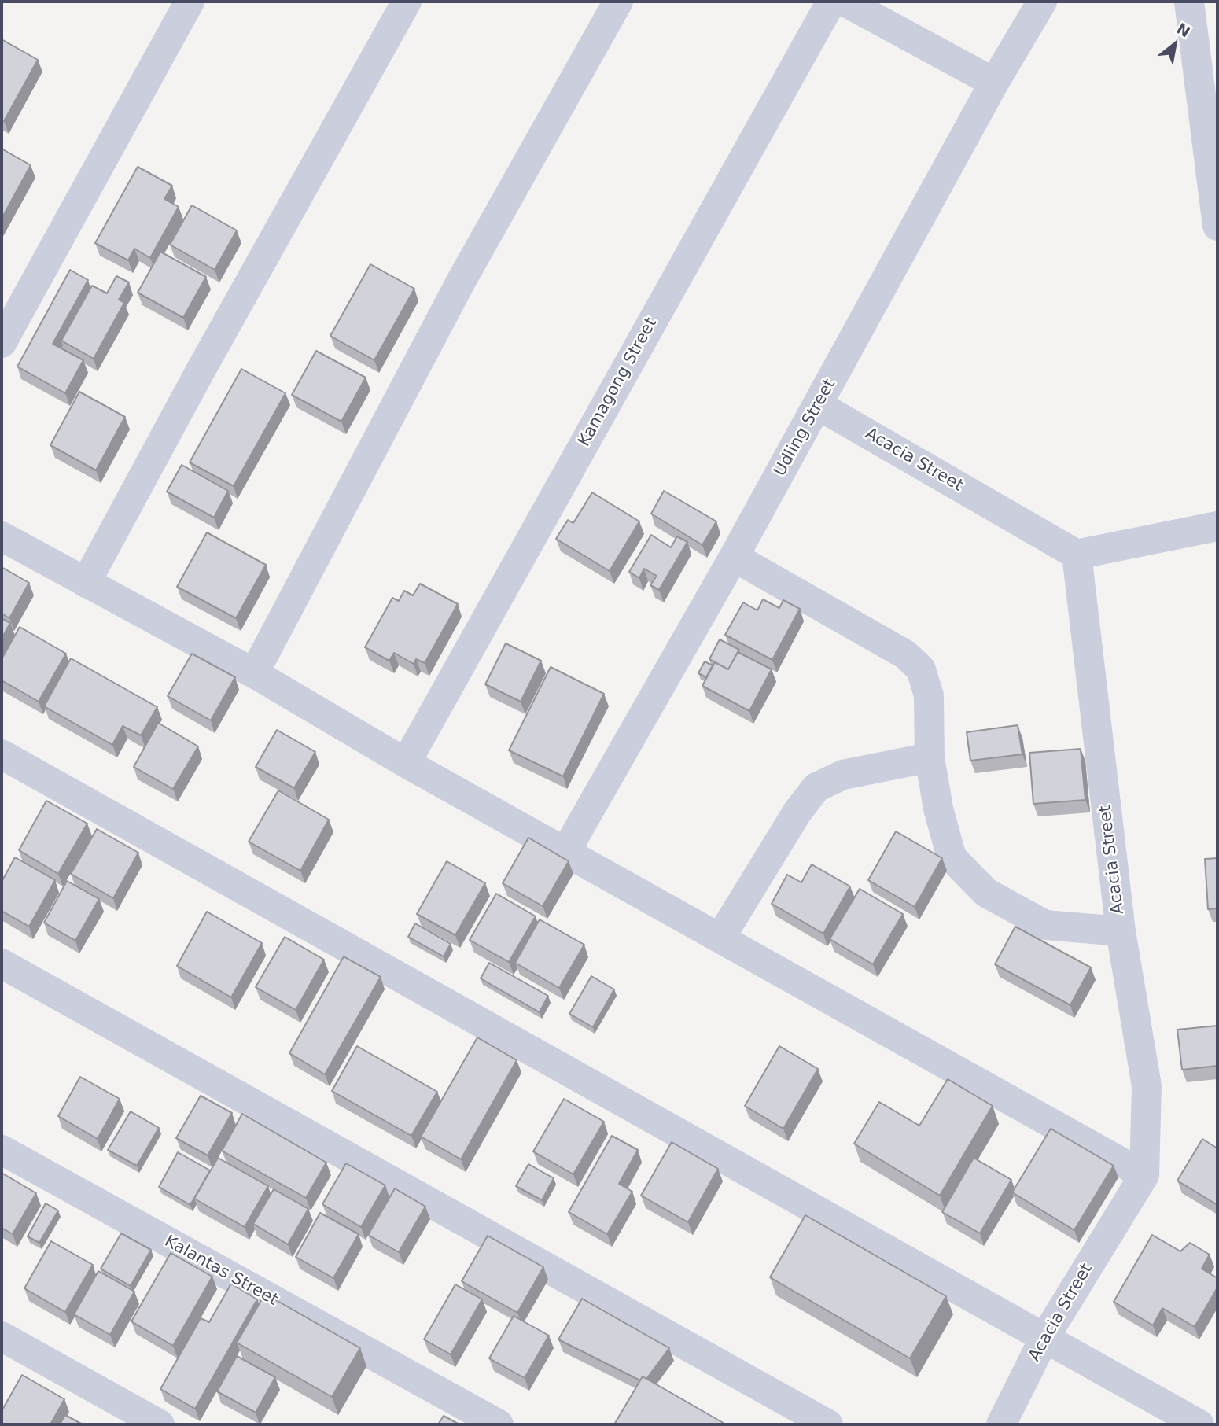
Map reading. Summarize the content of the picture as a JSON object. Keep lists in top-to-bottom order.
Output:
{
  "streets": {
    "street": [
      "Kamagong Street",
      "Udling Street",
      "Acacia Street",
      "Kalantas Street"
    ]
  },
  "crossings": [
    ["Udling Street", "Acacia Street"]
  ],
  "north": "top right"
}
